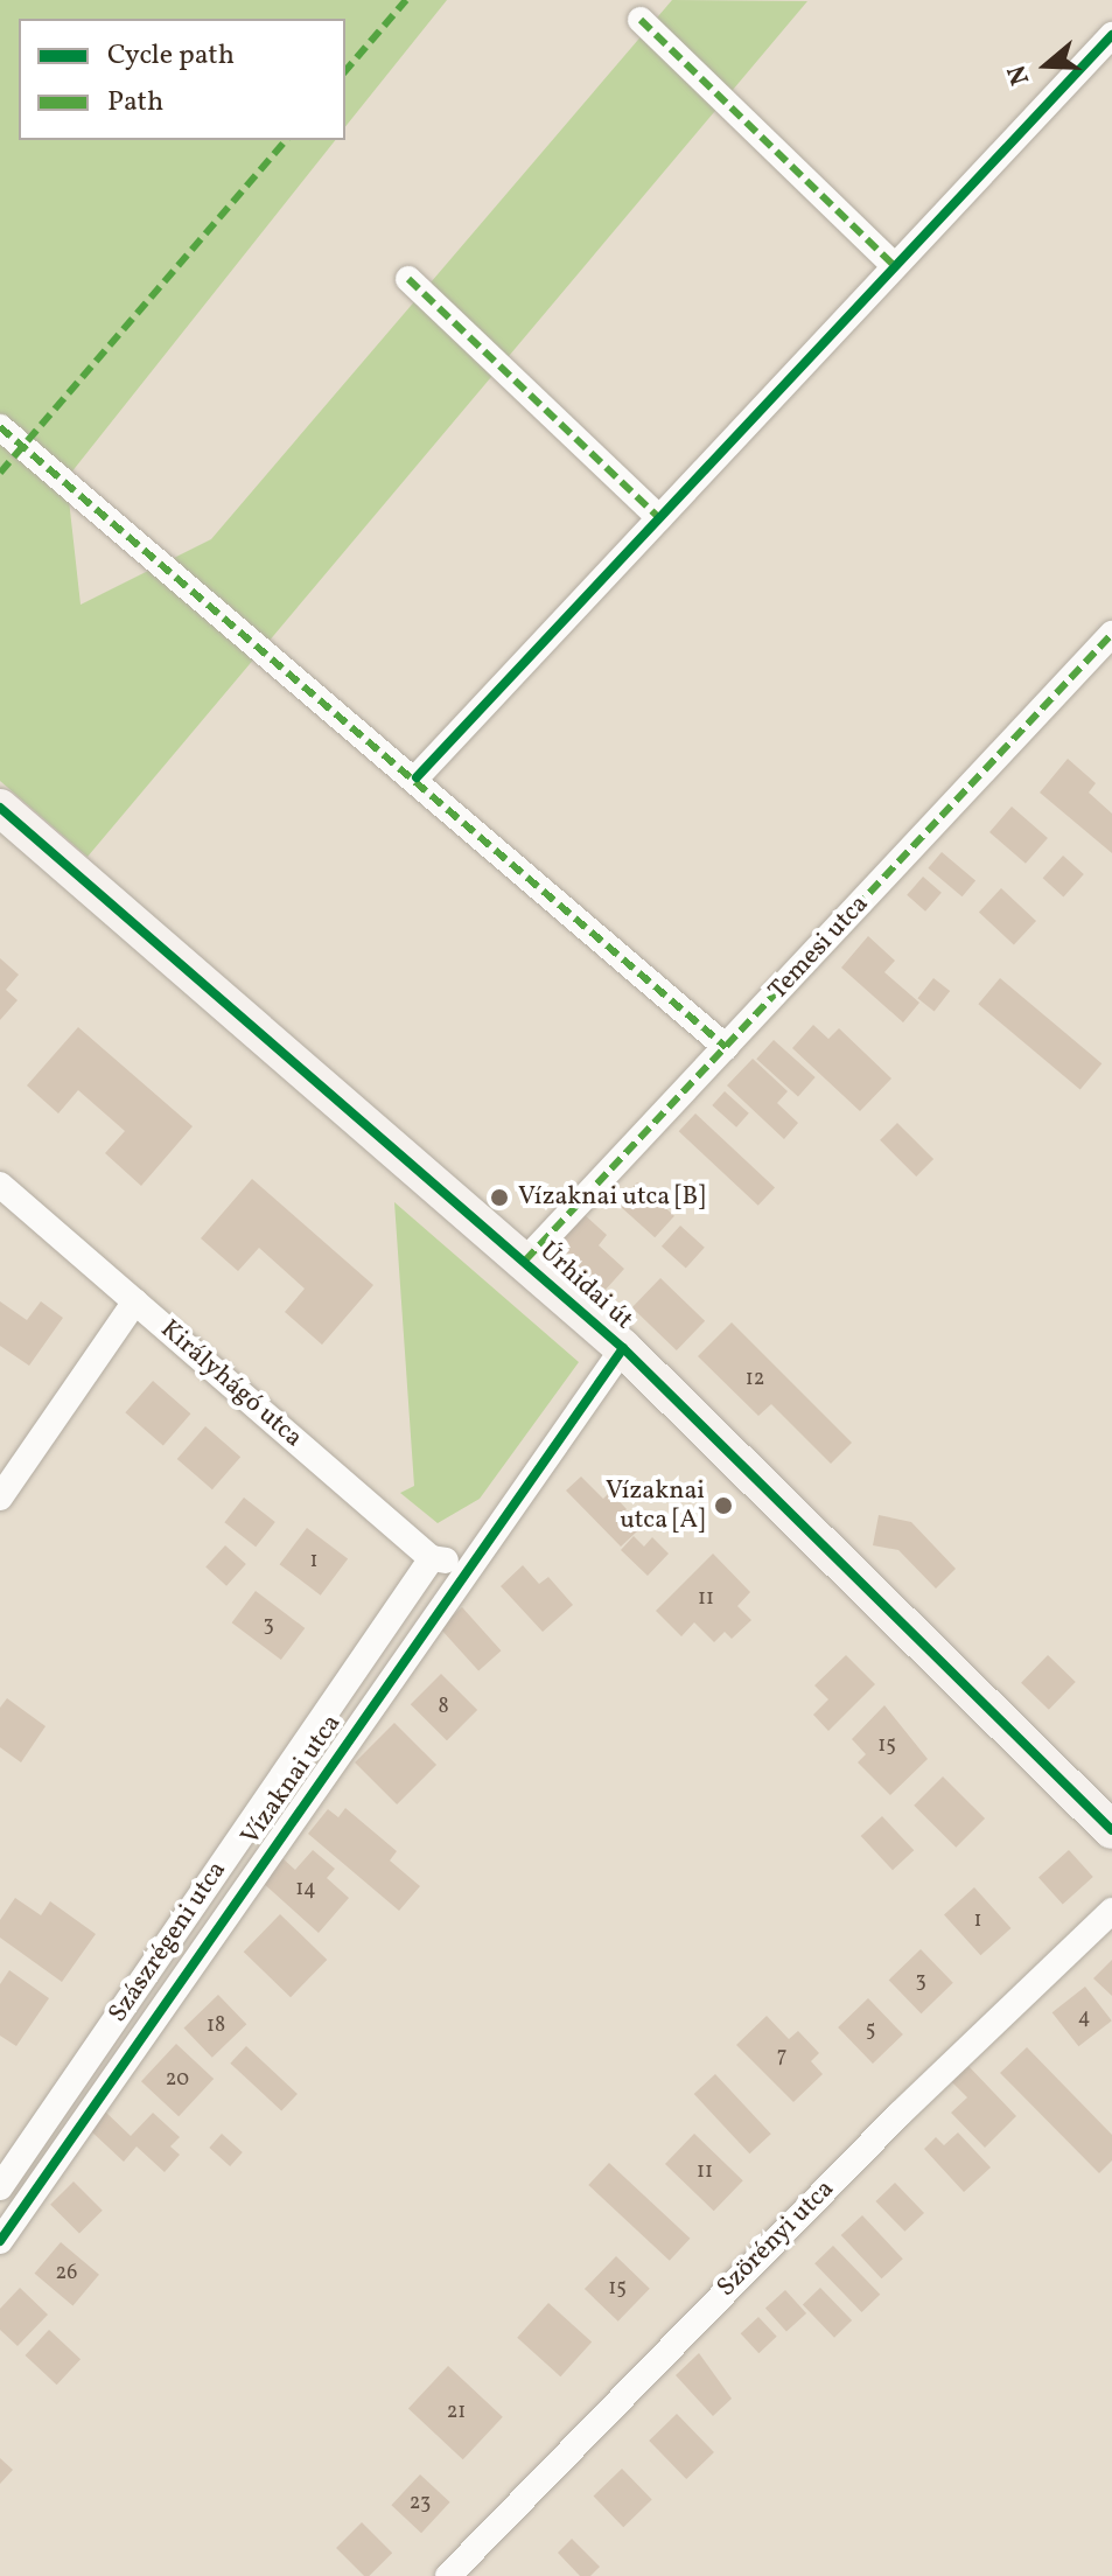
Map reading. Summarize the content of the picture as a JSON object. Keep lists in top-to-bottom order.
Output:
{
  "streets": {
    "main road": ["Úrhidai út"],
    "street": [
      "Temesi utca",
      "Királyhágó utca",
      "Vízaknai utca",
      "Szászrégeni utca",
      "Szörényi utca"
    ]
  },
  "crossings": [
    ["Temesi utca", "Úrhidai út"],
    ["Úrhidai út", "Vízaknai utca"],
    ["Királyhágó utca", "Szászrégeni utca"]
  ],
  "places": ["Vízaknai utca [B]", "Vízaknai utca [A]"],
  "house_numbers": [
    "12",
    "1",
    "11",
    "3",
    "8",
    "15",
    "14",
    "1",
    "3",
    "4",
    "18",
    "5",
    "7",
    "20",
    "11",
    "26",
    "15",
    "21",
    "23"
  ],
  "legend": ["Cycle path", "Path"],
  "north": "left"
}
